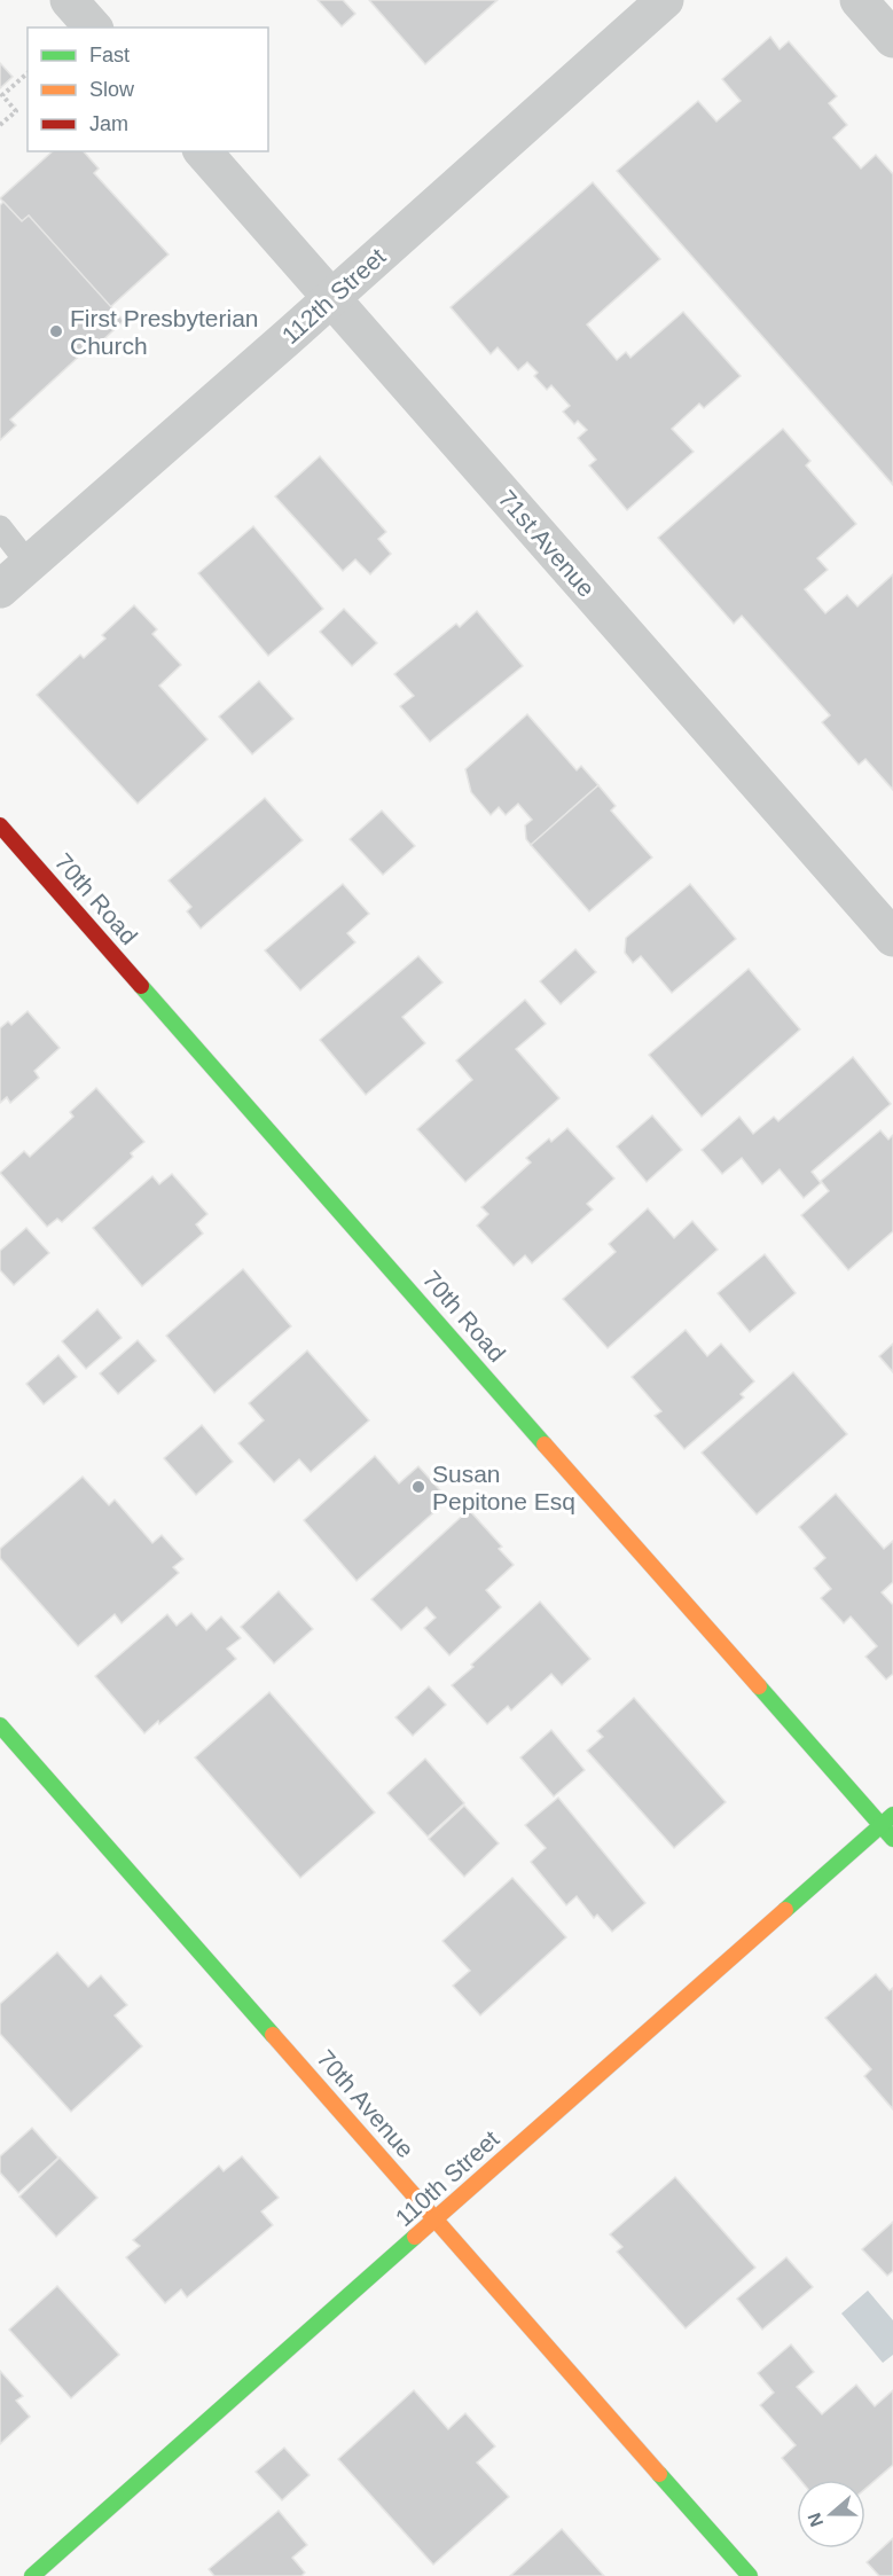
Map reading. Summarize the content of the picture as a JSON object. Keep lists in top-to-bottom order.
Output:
{
  "streets": {
    "street": [
      "112th Street",
      "71st Avenue",
      "70th Road",
      "70th Avenue",
      "110th Street"
    ]
  },
  "crossings": [
    ["112th Street", "71st Avenue"],
    ["70th Road", "110th Street"],
    ["70th Avenue", "110th Street"]
  ],
  "places": ["First Presbyterian Church", "Susan Pepitone Esq"],
  "legend": ["Fast", "Slow", "Jam"],
  "north": "left"
}
